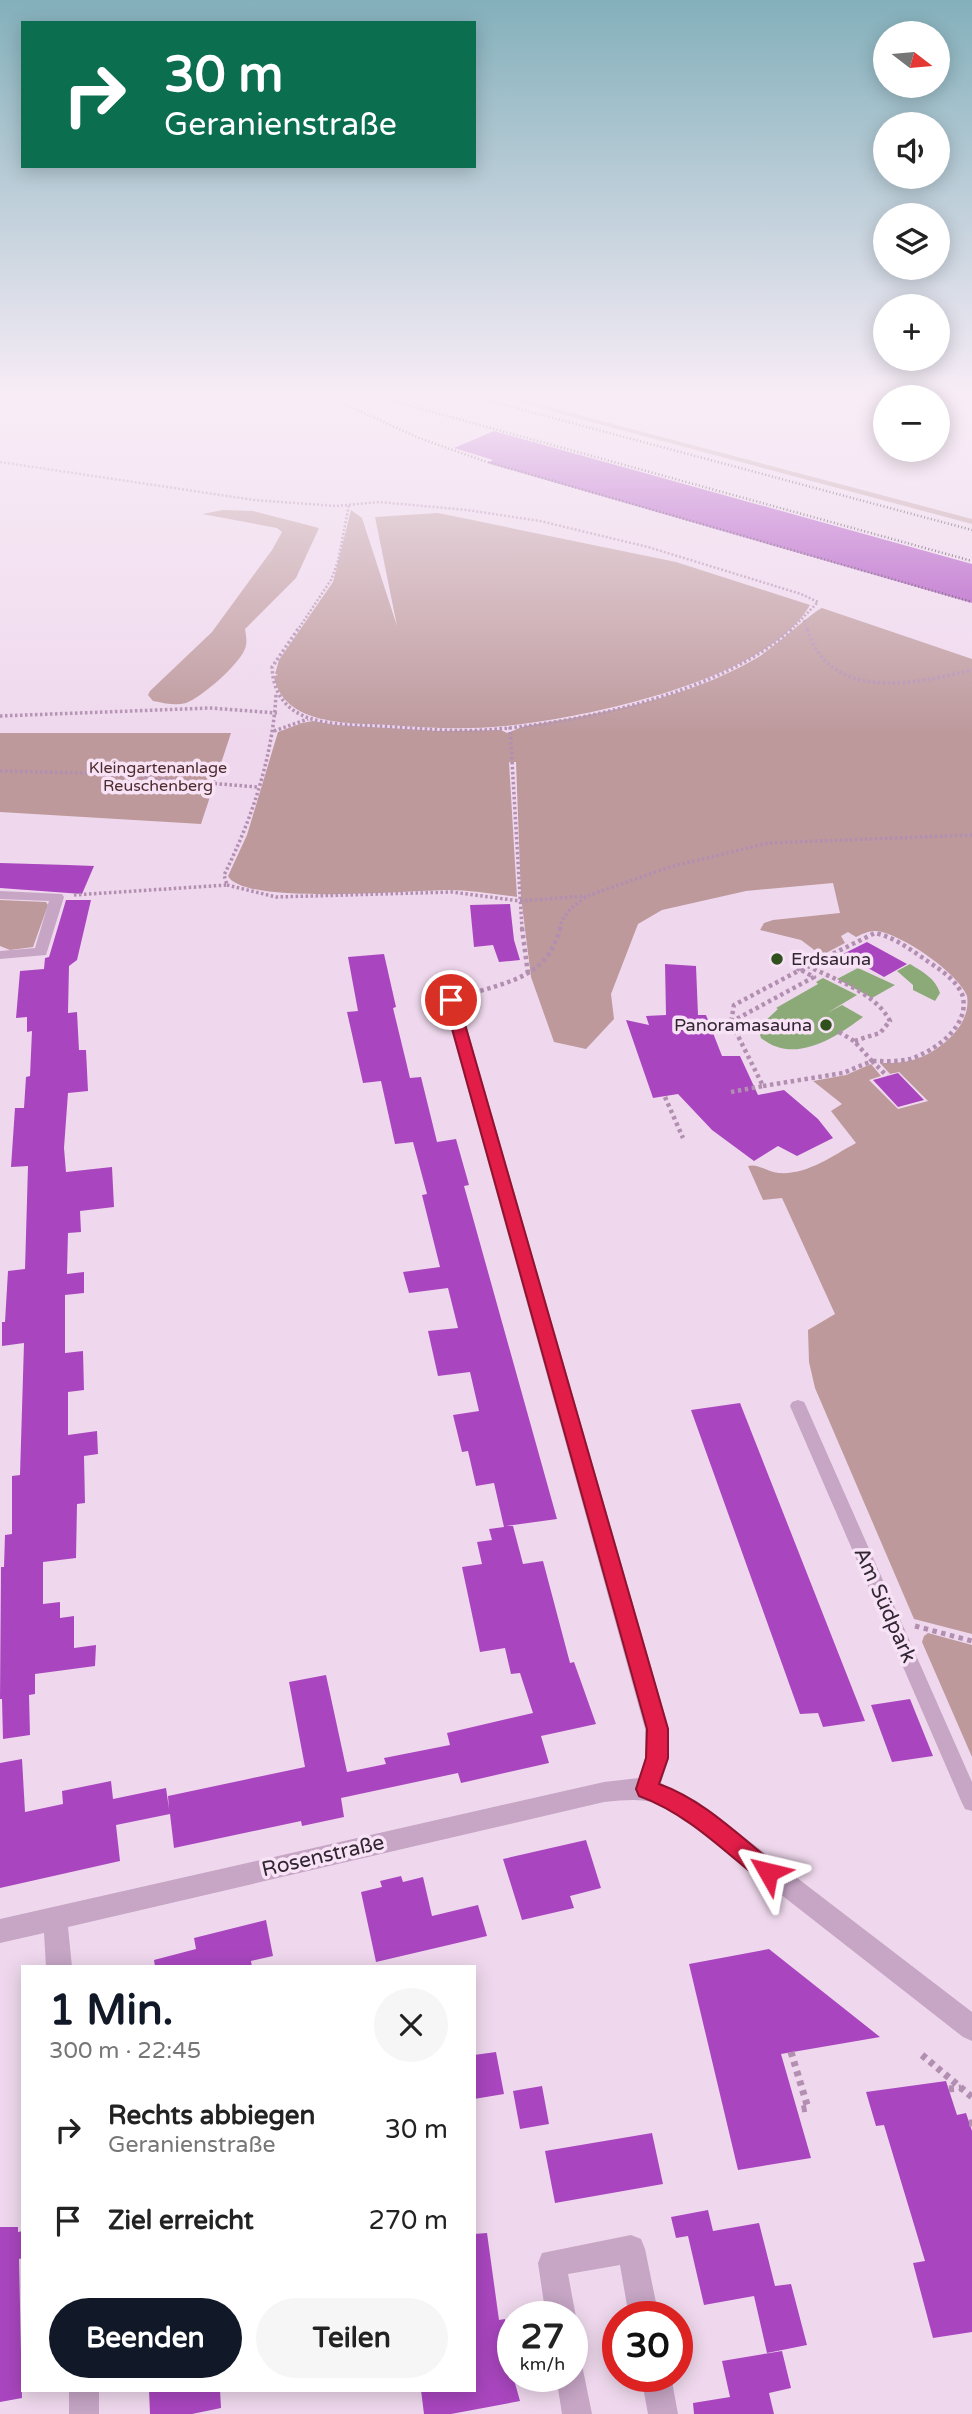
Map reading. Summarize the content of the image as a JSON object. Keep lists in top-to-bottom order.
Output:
{
  "streets": {
    "street": ["Rosenstraße"],
    "lane": ["Am Südpark"]
  },
  "parks": ["Kleingartenanlage Reuschenberg"],
  "places": ["Erdsauna", "Panoramasauna"],
  "north": "right",
  "page": {
    "map_buttons": ["+", "−"],
    "turn": ["30 m", "Geranienstraße"],
    "heading": ["1 Min.", "300 m · 22:45"],
    "list": [
      {
        "name": "Rechts abbiegen",
        "note": "Geranienstraße",
        "value": "30 m"
      },
      {
        "name": "Ziel erreicht",
        "value": "270 m"
      }
    ],
    "buttons": ["Beenden", "Teilen"],
    "speed": "27 km/h",
    "limit": "30"
  }
}
